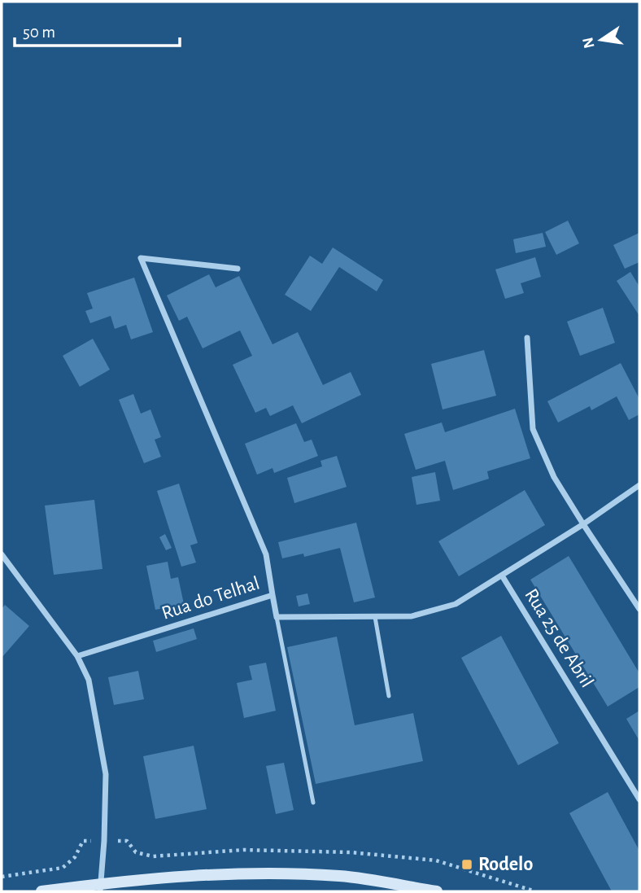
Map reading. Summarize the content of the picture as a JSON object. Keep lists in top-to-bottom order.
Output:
{
  "streets": {
    "street": ["Rua do Telhal", "Rua 25 de Abril"]
  },
  "places": {
    "transit": ["Rodelo"]
  },
  "scale_bar": "50 m",
  "north": "left"
}
